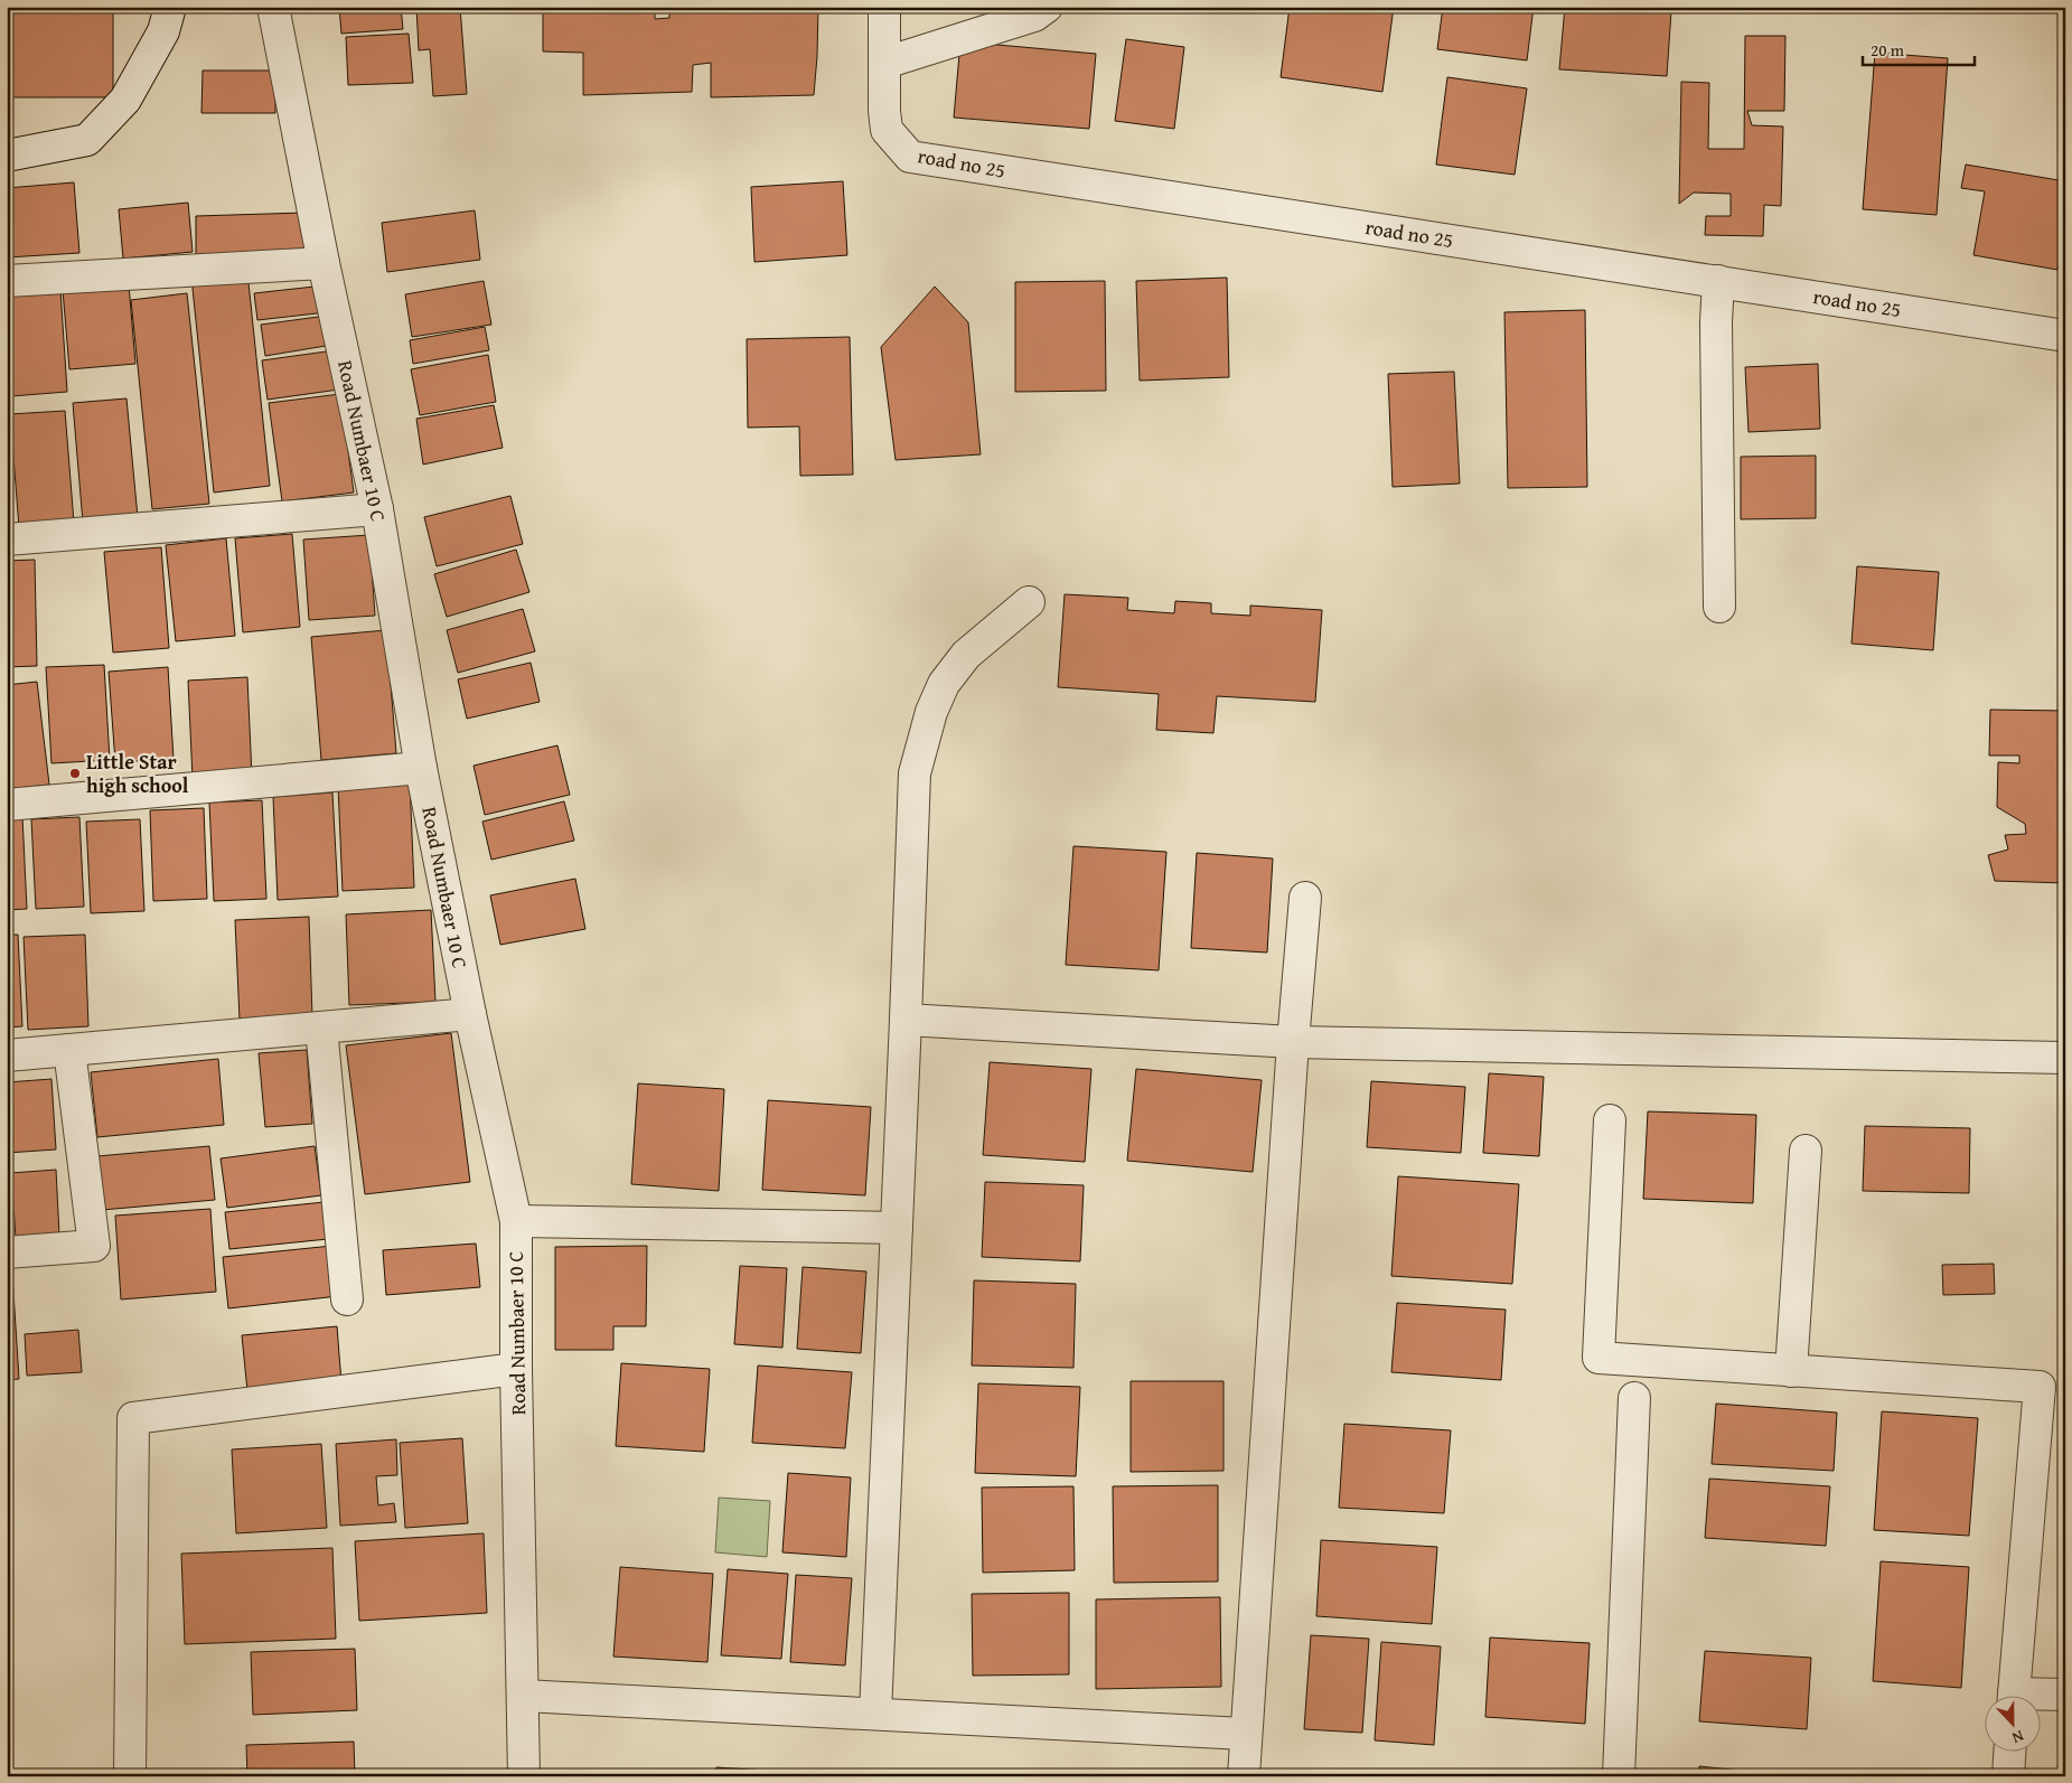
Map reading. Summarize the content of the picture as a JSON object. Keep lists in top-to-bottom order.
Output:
{
  "streets": {
    "street": ["road no 25", "Road Numbaer 10 C"]
  },
  "places": ["Little Star high school"],
  "scale_bar": "20 m",
  "north": "bottom"
}
